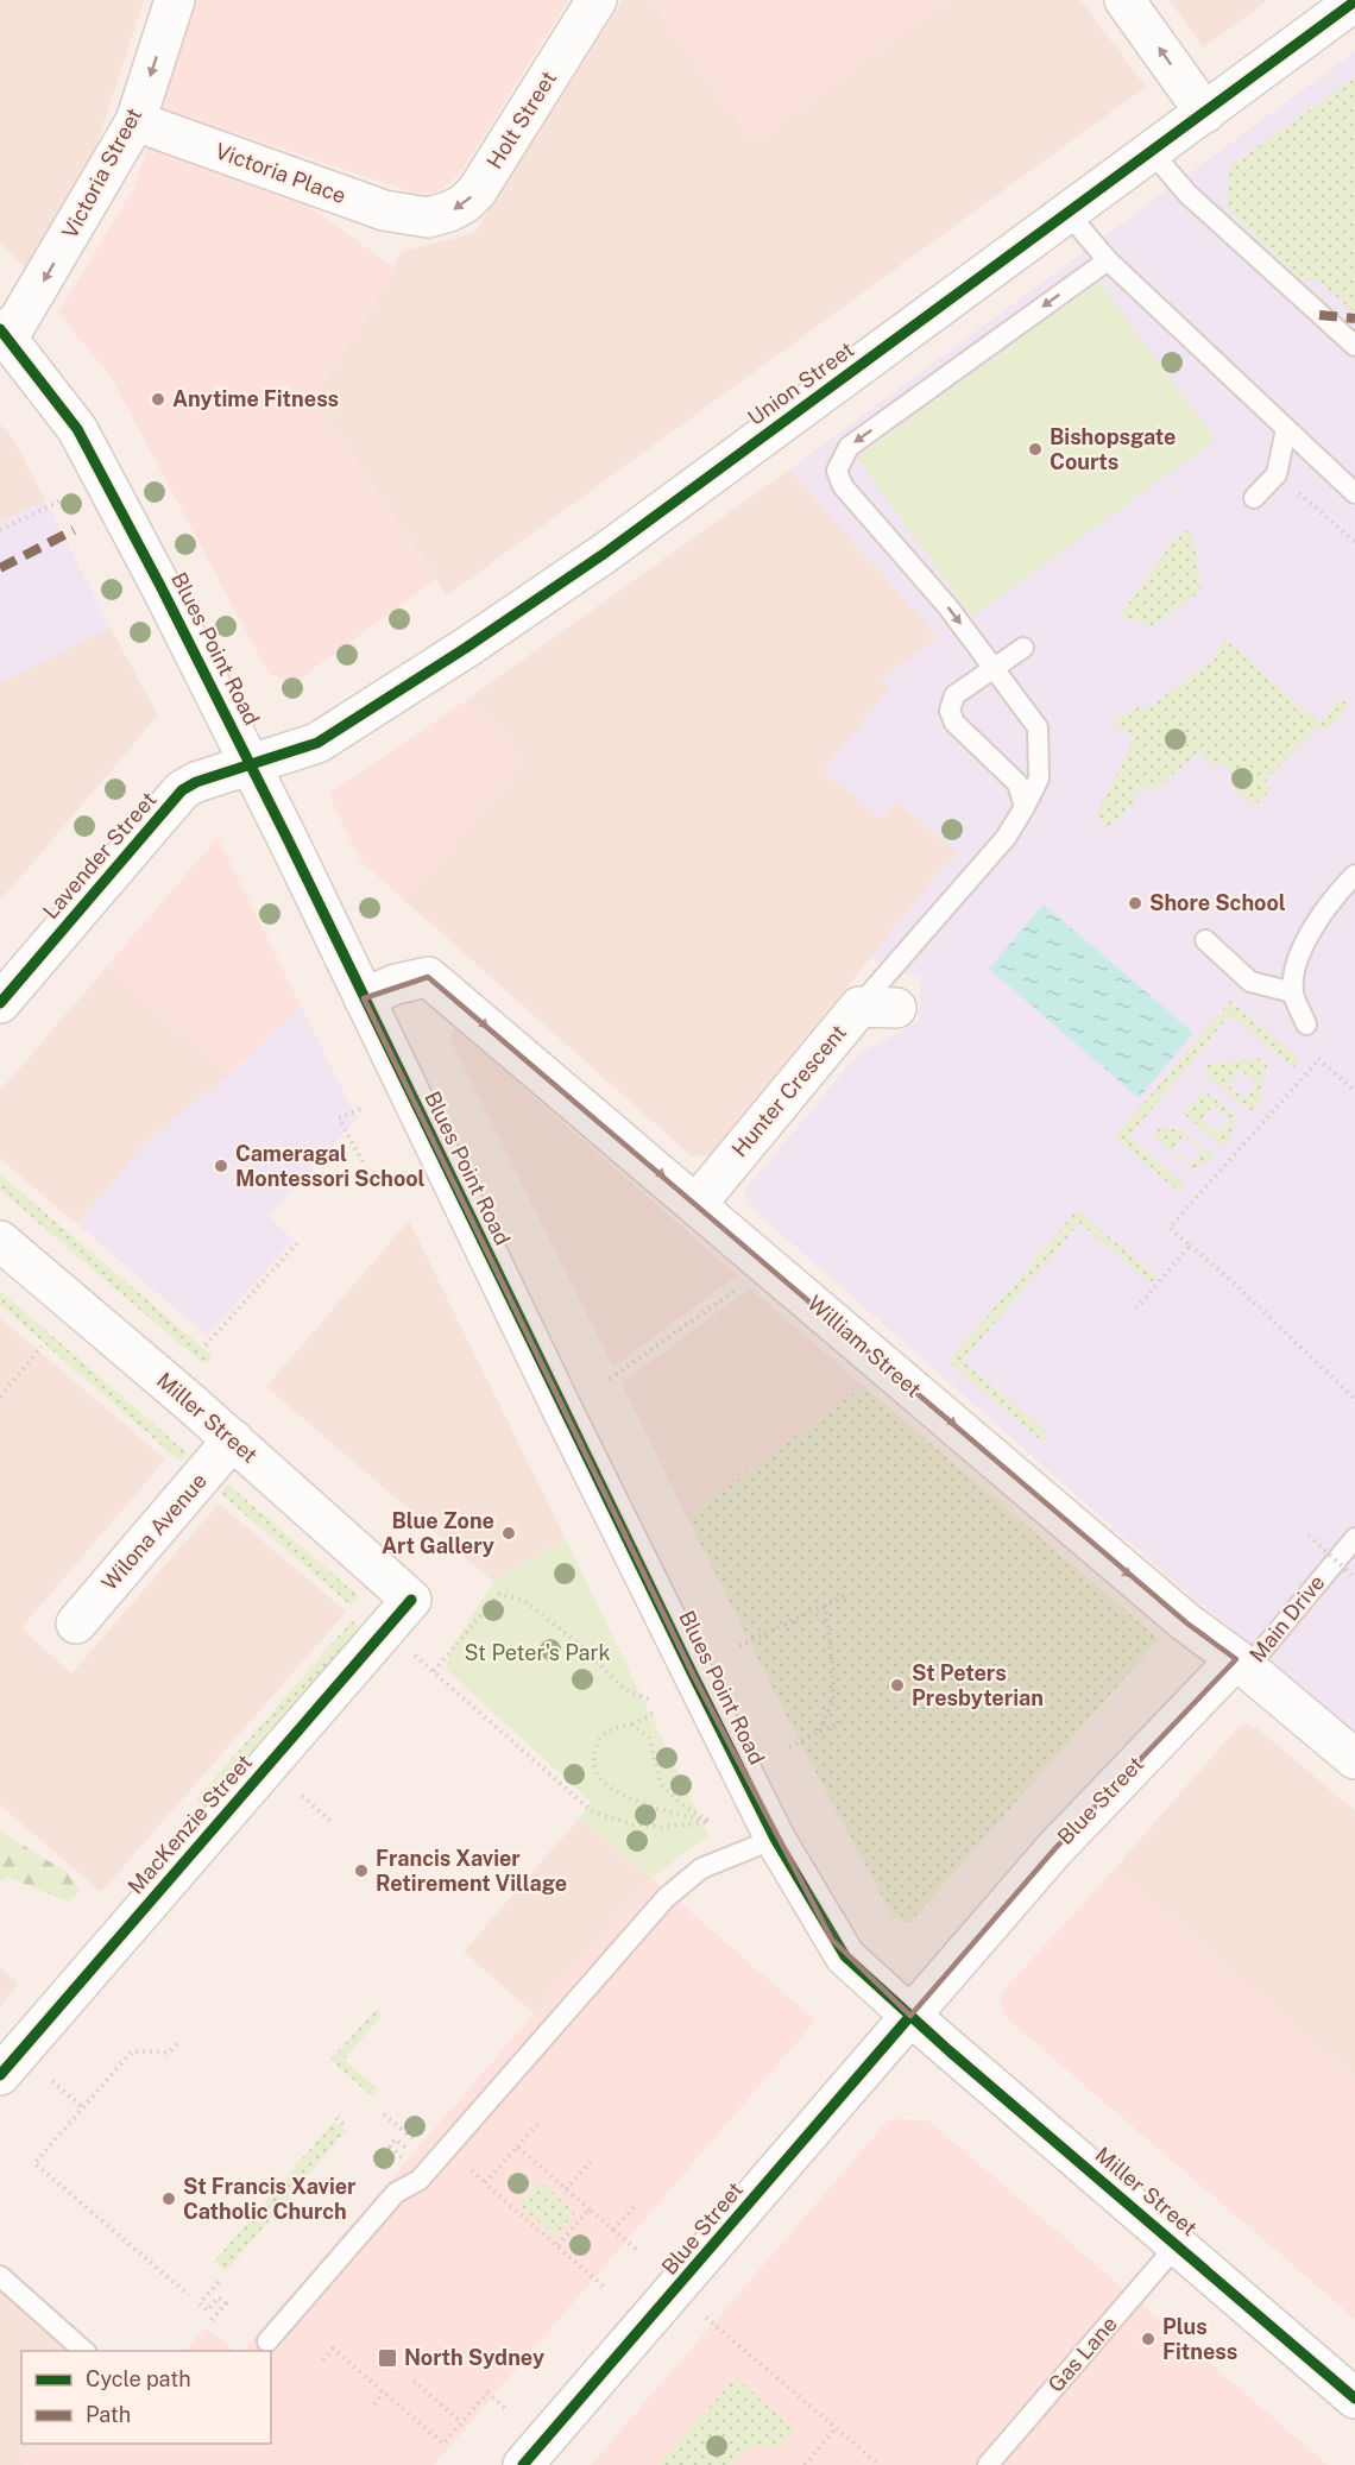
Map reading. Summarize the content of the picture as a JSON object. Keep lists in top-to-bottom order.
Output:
{
  "streets": {
    "street": [
      "Holt Street",
      "Victoria Street",
      "Victoria Place",
      "Union Street",
      "Blues Point Road",
      "Lavender Street",
      "Hunter Crescent",
      "William Street",
      "Miller Street",
      "Wilona Avenue",
      "Blue Street",
      "MacKenzie Street"
    ],
    "lane": ["Main Drive", "Gas Lane"]
  },
  "crossings": [
    ["Holt Street", "Victoria Place"],
    ["Victoria Street", "Victoria Place"],
    ["Victoria Street", "Blues Point Road"],
    ["Union Street", "Blues Point Road"],
    ["Union Street", "Lavender Street"],
    ["Blues Point Road", "Lavender Street"],
    ["Blues Point Road", "William Street"],
    ["Blues Point Road", "Miller Street"],
    ["Blues Point Road", "Blue Street"],
    ["Hunter Crescent", "William Street"],
    ["William Street", "Main Drive"],
    ["William Street", "Blue Street"],
    ["Miller Street", "Wilona Avenue"],
    ["Miller Street", "Blue Street"],
    ["Miller Street", "MacKenzie Street"],
    ["Miller Street", "Gas Lane"],
    ["Main Drive", "Blue Street"]
  ],
  "one_way": ["Holt Street", "Victoria Street", "William Street"],
  "parks": ["St Peter's Park"],
  "places": {
    "other": [
      "Anytime Fitness",
      "Bishopsgate Courts",
      "Shore School",
      "Cameragal Montessori School",
      "Blue Zone Art Gallery",
      "St Peters Presbyterian",
      "Francis Xavier Retirement Village",
      "St Francis Xavier Catholic Church",
      "Plus Fitness"
    ],
    "transit": ["North Sydney"]
  },
  "legend": ["Cycle path", "Path"]
}
